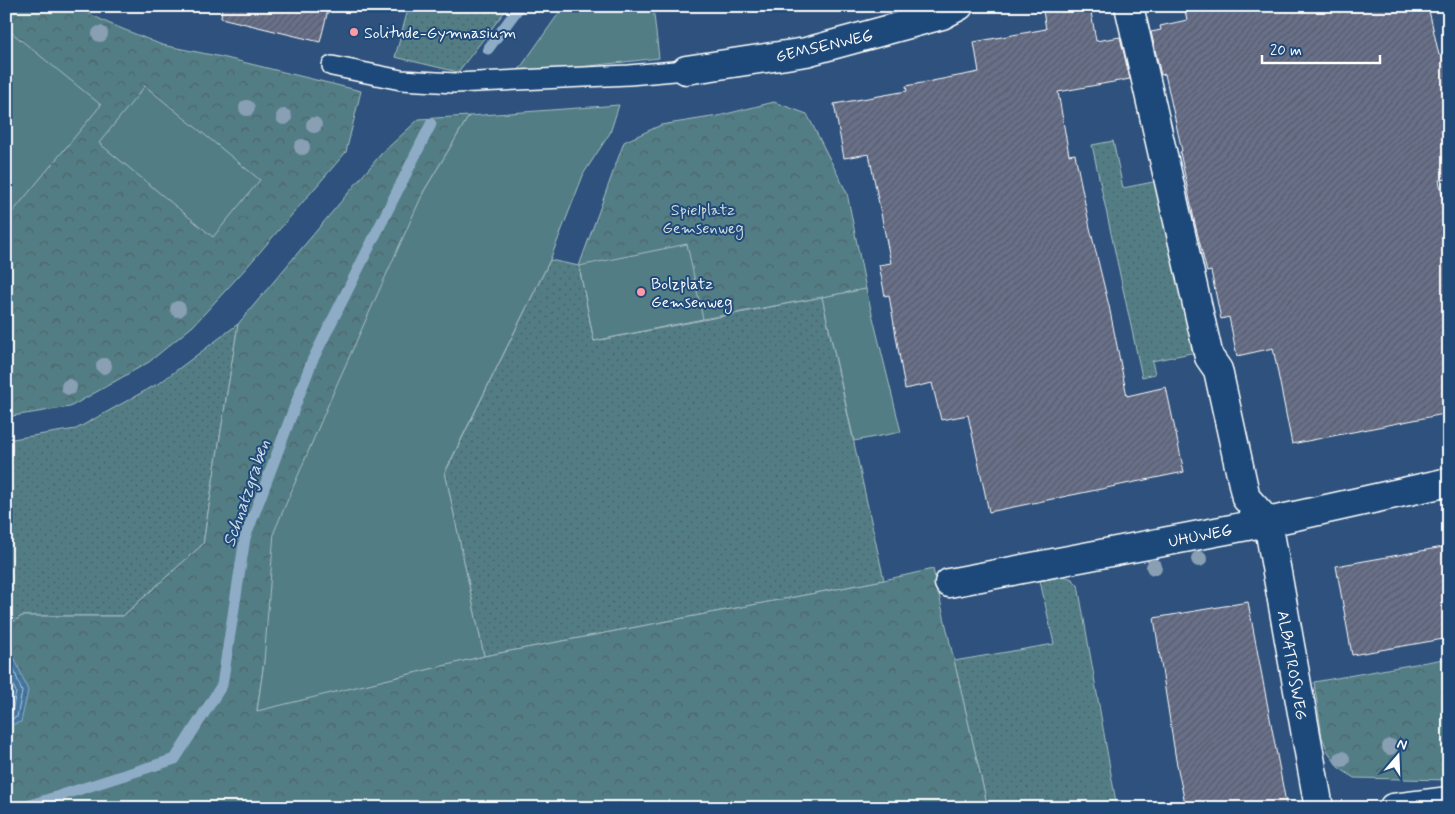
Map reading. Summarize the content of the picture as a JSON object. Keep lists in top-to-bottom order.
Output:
{
  "streets": {
    "street": ["GEMSENWEG", "UHUWEG", "ALBATROSWEG"]
  },
  "crossings": [
    ["UHUWEG", "ALBATROSWEG"]
  ],
  "water": ["Schnatzgraben"],
  "parks": ["Spielplatz Gemsenweg"],
  "places": ["Solitude-Gymnasium", "Bolzplatz Gemsenweg"],
  "scale_bar": "20 m",
  "north": "top"
}
